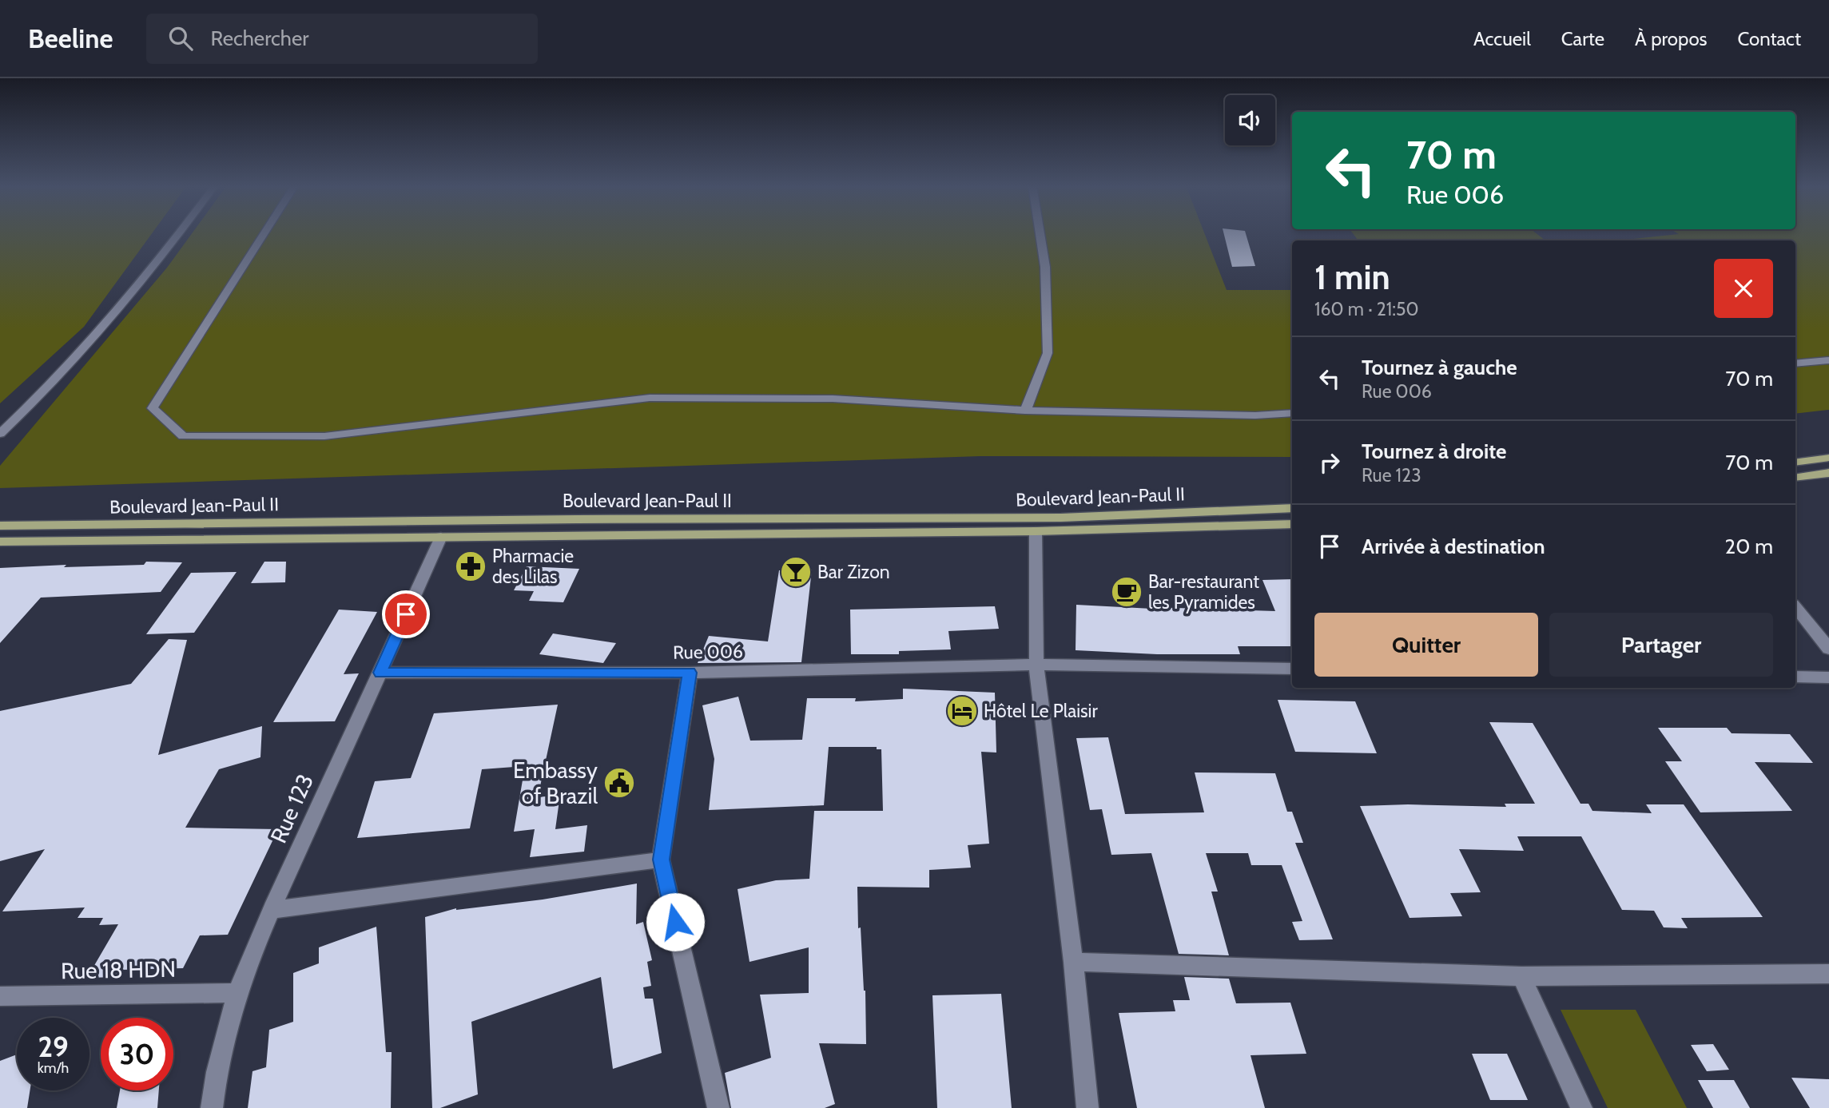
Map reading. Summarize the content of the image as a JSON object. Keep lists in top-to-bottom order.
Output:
{
  "streets": {
    "main road": ["Boulevard Jean-Paul II"],
    "street": ["Rue 006", "Rue 123", "Rue 18 HDN"]
  },
  "crossings": [
    ["Boulevard Jean-Paul II", "Rue 123"],
    ["Rue 006", "Rue 123"],
    ["Rue 123", "Rue 18 HDN"]
  ],
  "places": {
    "pharmacy": ["Pharmacie des Lilas"],
    "bar": ["Bar Zizon"],
    "cafe": ["Bar-restaurant les Pyramides"],
    "hotel": ["Hôtel Le Plaisir"],
    "public building": ["Embassy of Brazil"]
  },
  "page": {
    "header": "Beeline",
    "search": "Rechercher",
    "nav": [
      "Accueil",
      "Carte",
      "À propos",
      "Contact"
    ],
    "turn": ["70 m", "Rue 006"],
    "heading": ["1 min", "160 m · 21:50"],
    "list": [
      {
        "name": "Tournez à gauche",
        "note": "Rue 006",
        "value": "70 m"
      },
      {
        "name": "Tournez à droite",
        "note": "Rue 123",
        "value": "70 m"
      },
      {
        "name": "Arrivée à destination",
        "value": "20 m"
      }
    ],
    "buttons": ["Quitter", "Partager"],
    "speed": "29 km/h",
    "limit": "30"
  }
}
